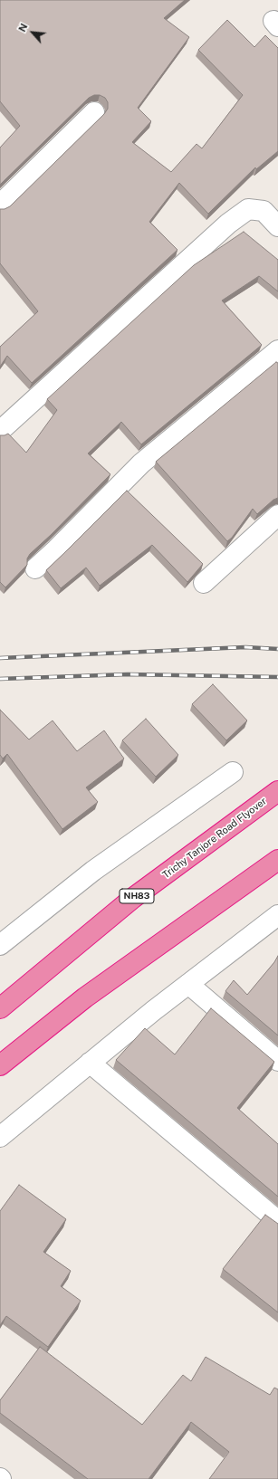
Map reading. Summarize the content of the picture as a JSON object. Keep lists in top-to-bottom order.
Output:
{
  "streets": {
    "highway": ["Trichy Tanjore Road Flyover", "NH83"]
  },
  "north": "top left"
}
